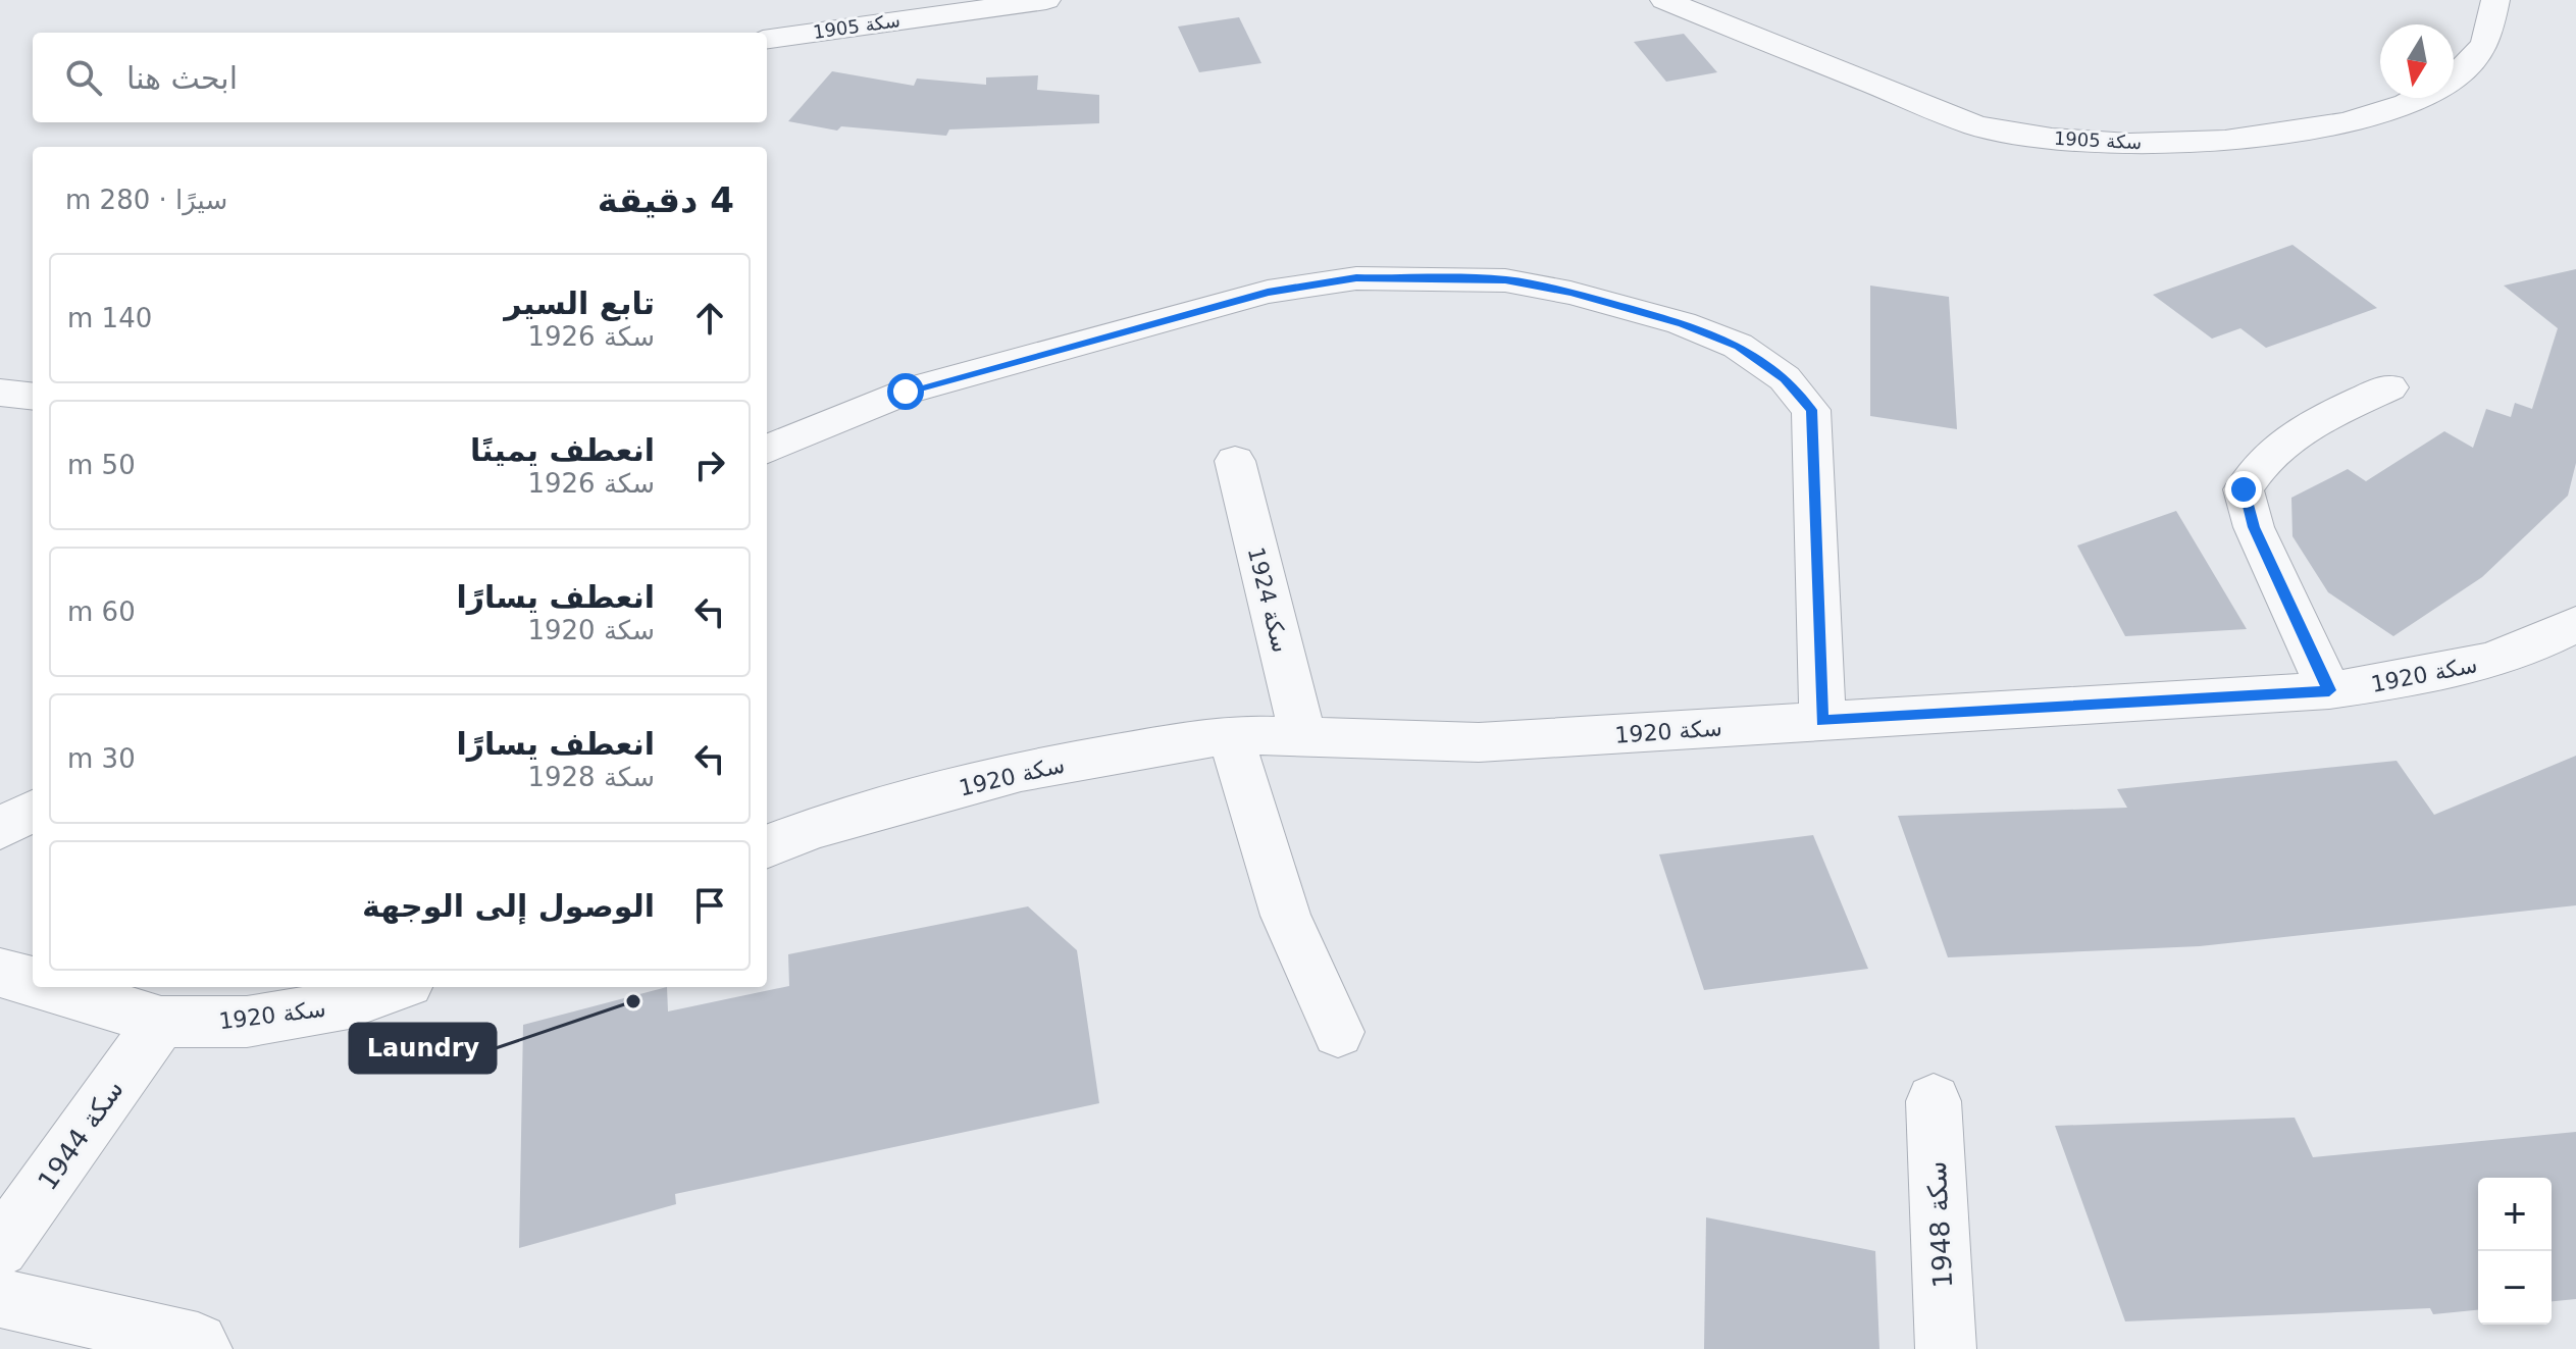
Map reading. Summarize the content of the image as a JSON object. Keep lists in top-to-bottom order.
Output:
{
  "streets": {
    "street": [
      "سكة 1905",
      "سكة 1924",
      "سكة 1920",
      "سكة 1944",
      "سكة 1948"
    ]
  },
  "crossings": [
    ["سكة 1924", "سكة 1920"],
    ["سكة 1920", "سكة 1944"]
  ],
  "places": ["Laundry"],
  "north": "bottom",
  "page": {
    "search": "ابحث هنا",
    "heading": ["4 دقيقة", "سيرًا · 280 m"],
    "list": [
      ["تابع السير", "سكة 1926", "140 m"],
      ["انعطف يمينًا", "سكة 1926", "50 m"],
      ["انعطف يسارًا", "سكة 1920", "60 m"],
      ["انعطف يسارًا", "سكة 1928", "30 m"],
      "الوصول إلى الوجهة"
    ],
    "map_buttons": ["+", "−"]
  }
}
